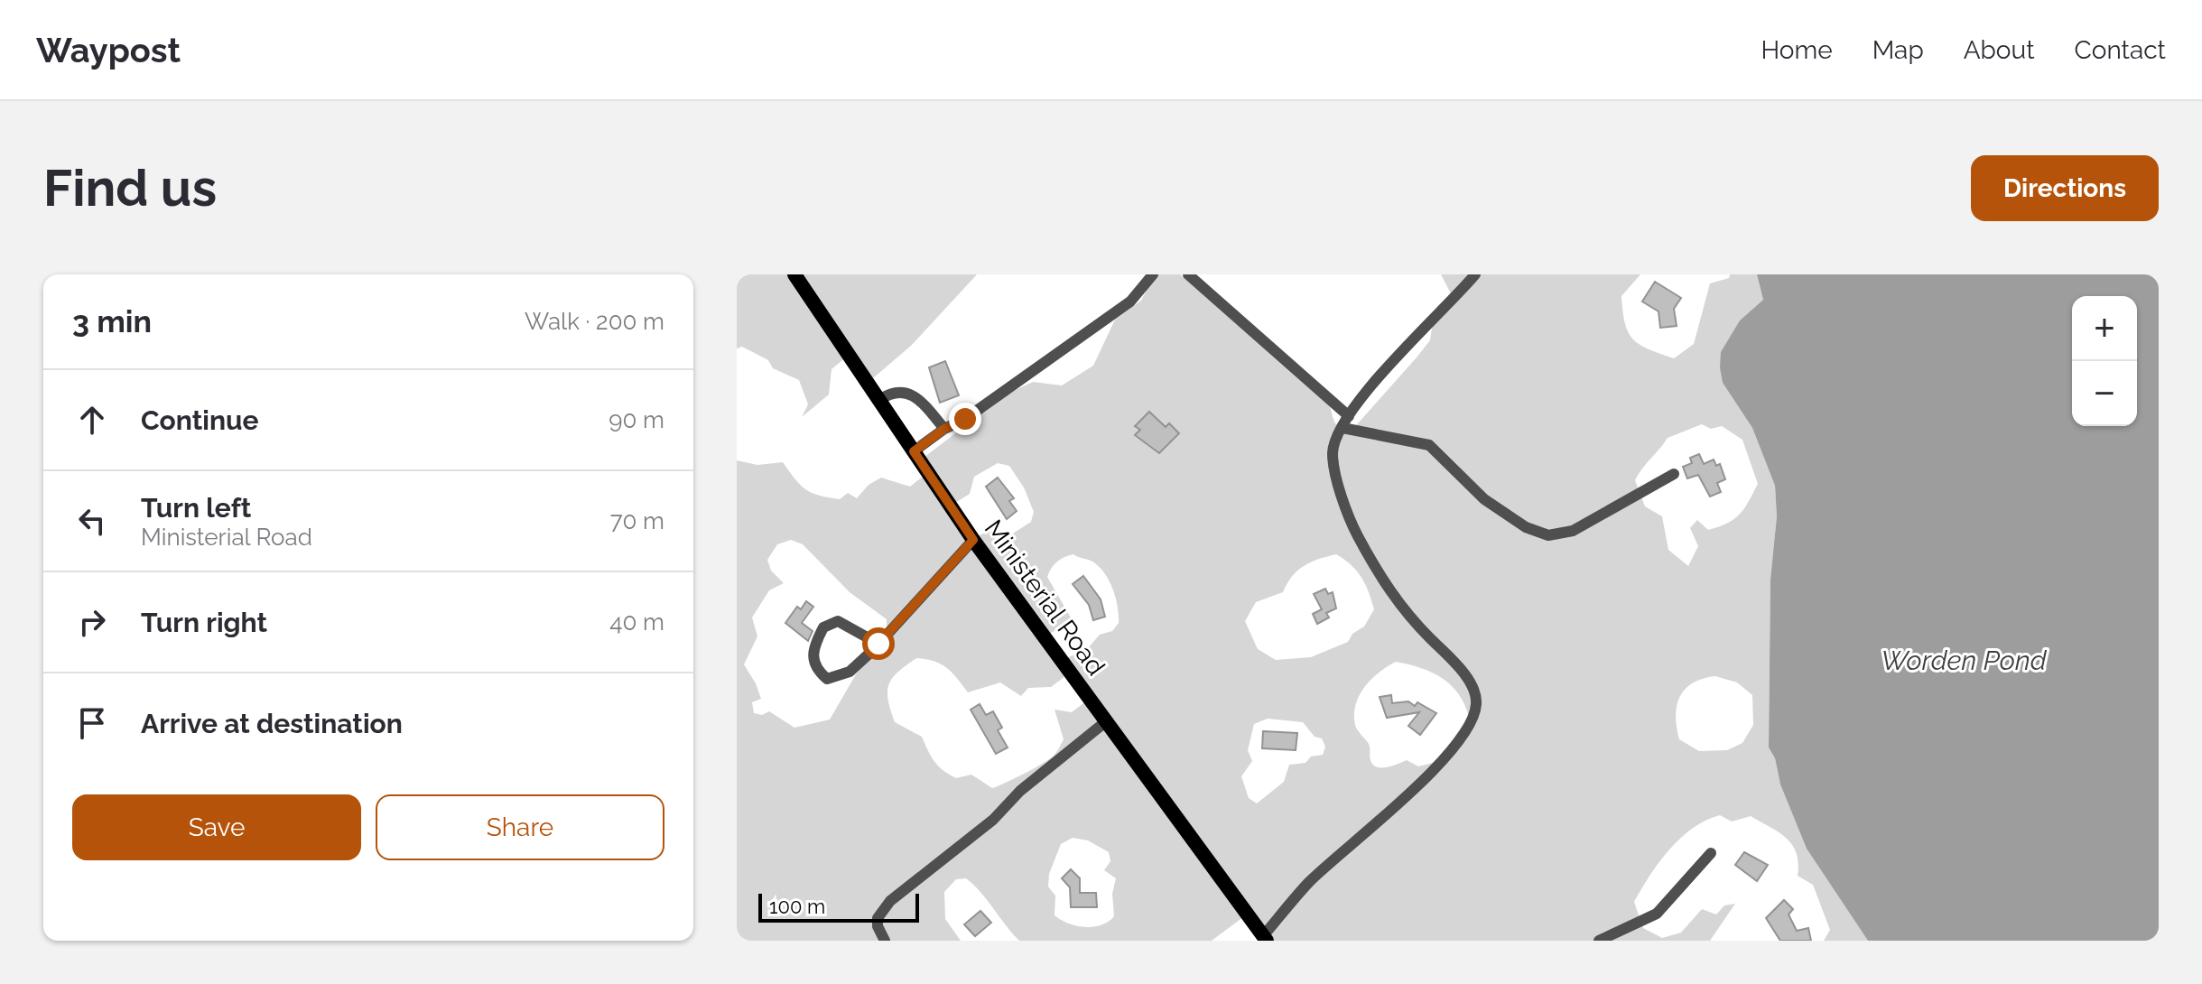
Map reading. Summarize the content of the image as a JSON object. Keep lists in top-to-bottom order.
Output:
{
  "streets": {
    "main road": ["Ministerial Road"]
  },
  "water": ["Worden Pond"],
  "scale_bar": "100 m",
  "page": {
    "header": "Waypost",
    "nav": [
      "Home",
      "Map",
      "About",
      "Contact"
    ],
    "buttons": [
      "Directions",
      ["Save", "Share"]
    ],
    "title": "Find us",
    "heading": ["3 min", "Walk · 200 m"],
    "map_buttons": ["+", "−"],
    "list": [
      ["Continue", "90 m"],
      ["Turn left", "Ministerial Road", "70 m"],
      ["Turn right", "40 m"],
      "Arrive at destination"
    ],
    "scale": "100 m"
  }
}
